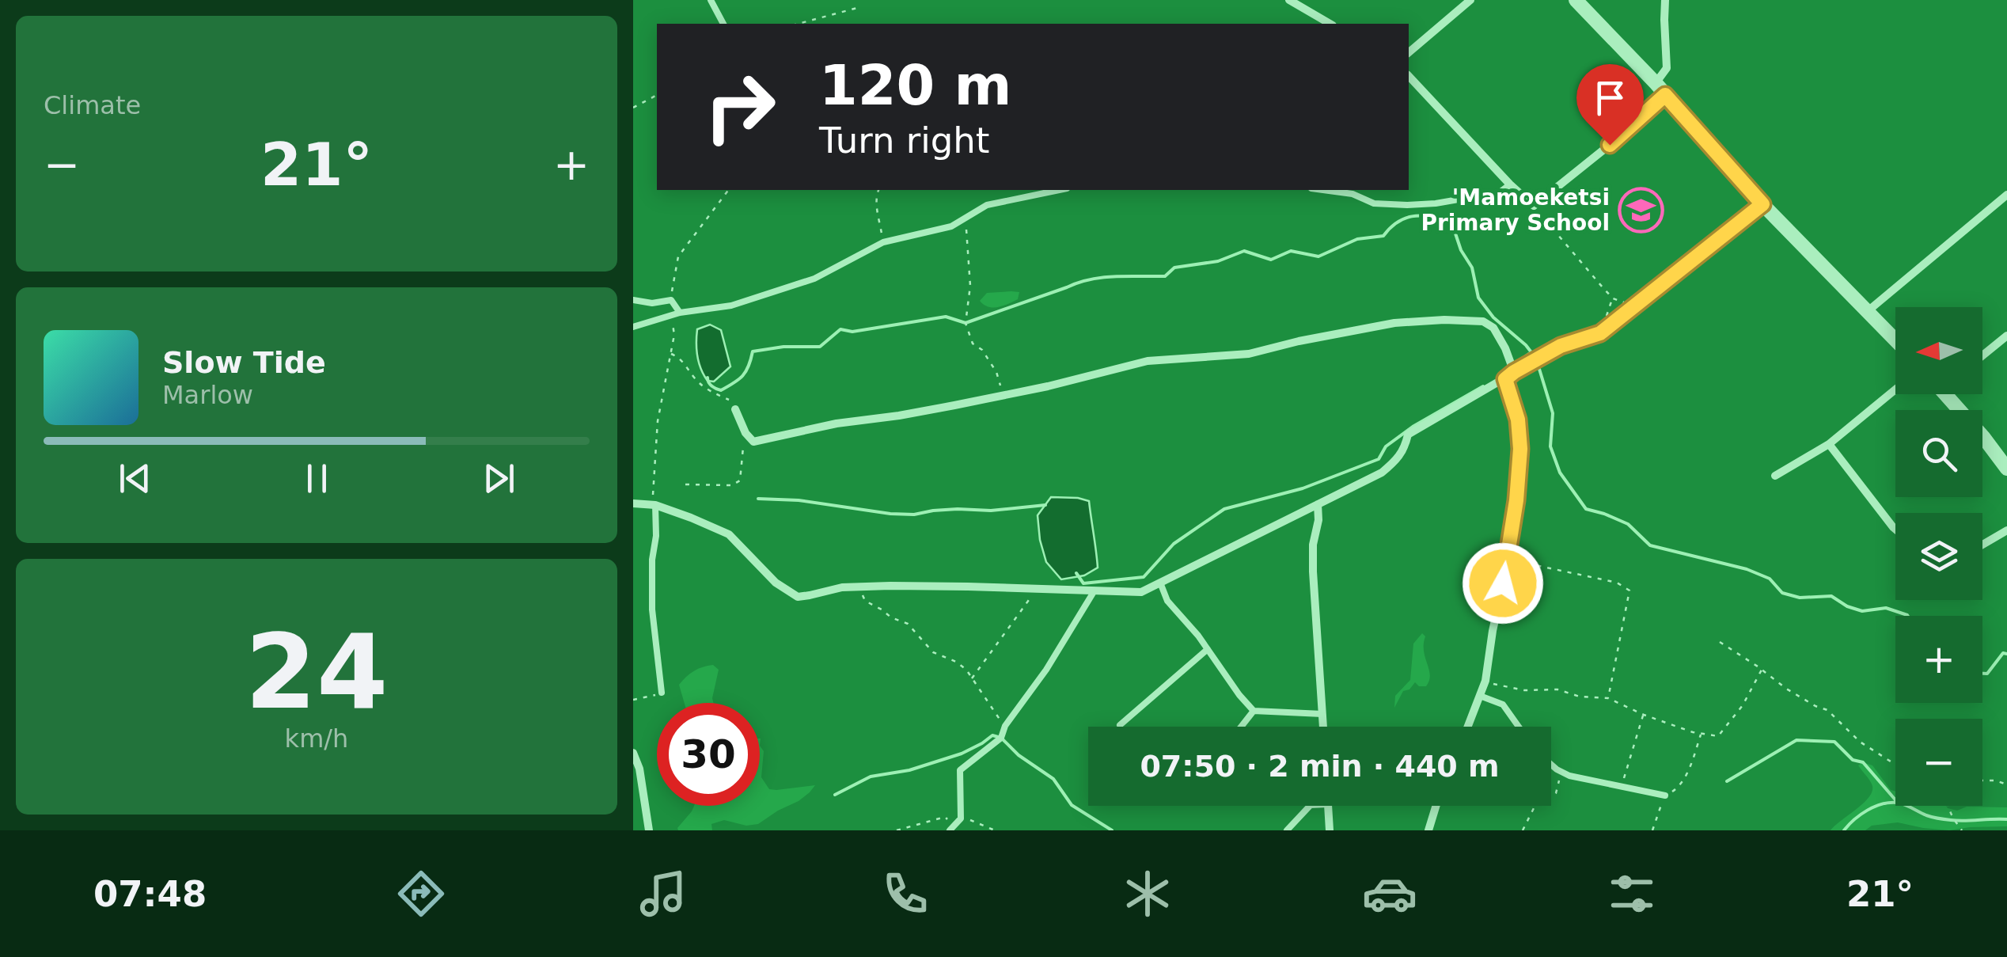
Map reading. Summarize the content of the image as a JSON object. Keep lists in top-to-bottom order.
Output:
{
  "places": {
    "school or university": ["'Mamoeketsi Primary School"]
  },
  "north": "left",
  "page": {
    "tile": [
      "Climate",
      ["24", "km/h"]
    ],
    "turn": ["120 m", "Turn right"],
    "heat": ["−", "21°", "+"],
    "map_buttons": ["+", "−"],
    "song": ["Slow Tide", "Marlow"],
    "limit": "30",
    "trip": "07:50 · 2 min · 440 m",
    "tabs": ["07:48", "21°"]
  }
}
